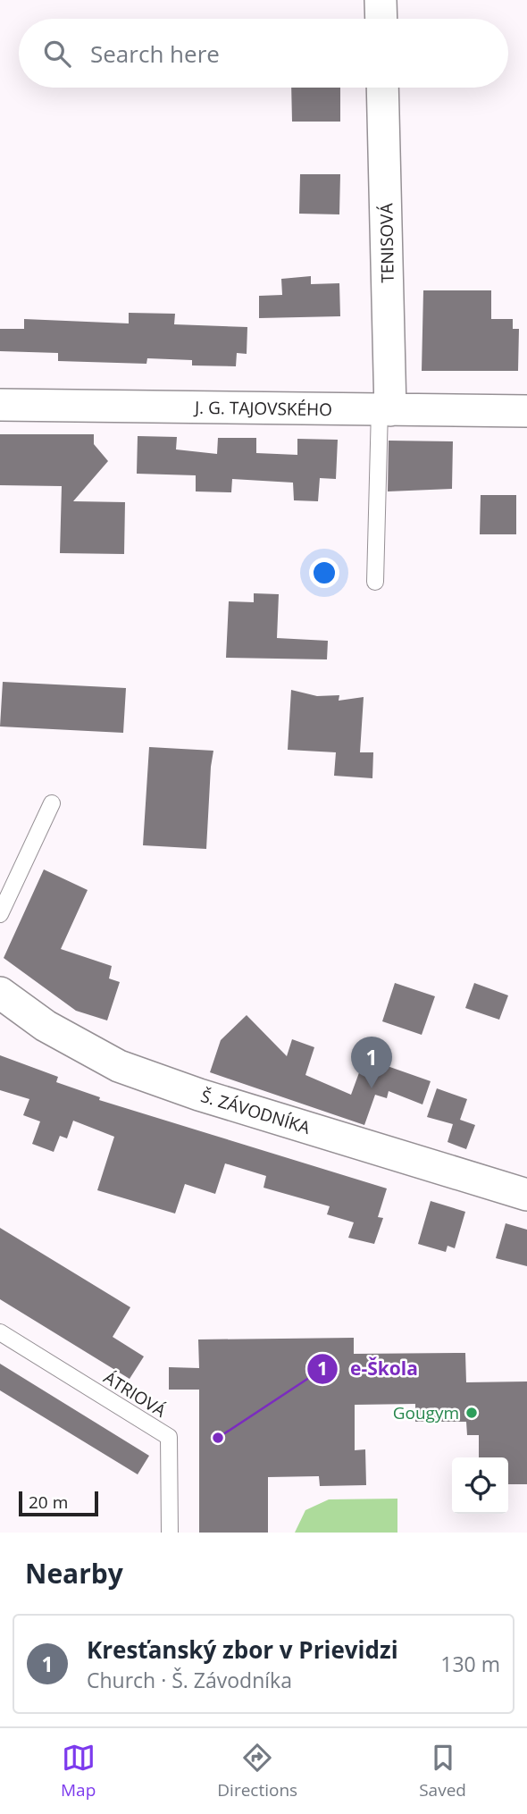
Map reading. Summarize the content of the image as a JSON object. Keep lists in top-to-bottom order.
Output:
{
  "streets": {
    "street": ["TENISOVÁ", "J. G. TAJOVSKÉHO", "Š. ZÁVODNÍKA"],
    "lane": ["ÁTRIOVÁ"]
  },
  "crossings": [
    ["TENISOVÁ", "J. G. TAJOVSKÉHO"]
  ],
  "places": ["Gougym", "e-Škola"],
  "scale_bar": "20 m",
  "page": {
    "search": "Search here",
    "pins": "1",
    "scale": "20 m",
    "heading": "Nearby",
    "list": [
      {
        "mark": "1",
        "name": "Kresťanský zbor v Prievidzi",
        "note": "Church · Š. Závodníka",
        "value": "130 m"
      }
    ],
    "nav": ["Map", "Directions", "Saved"]
  }
}
